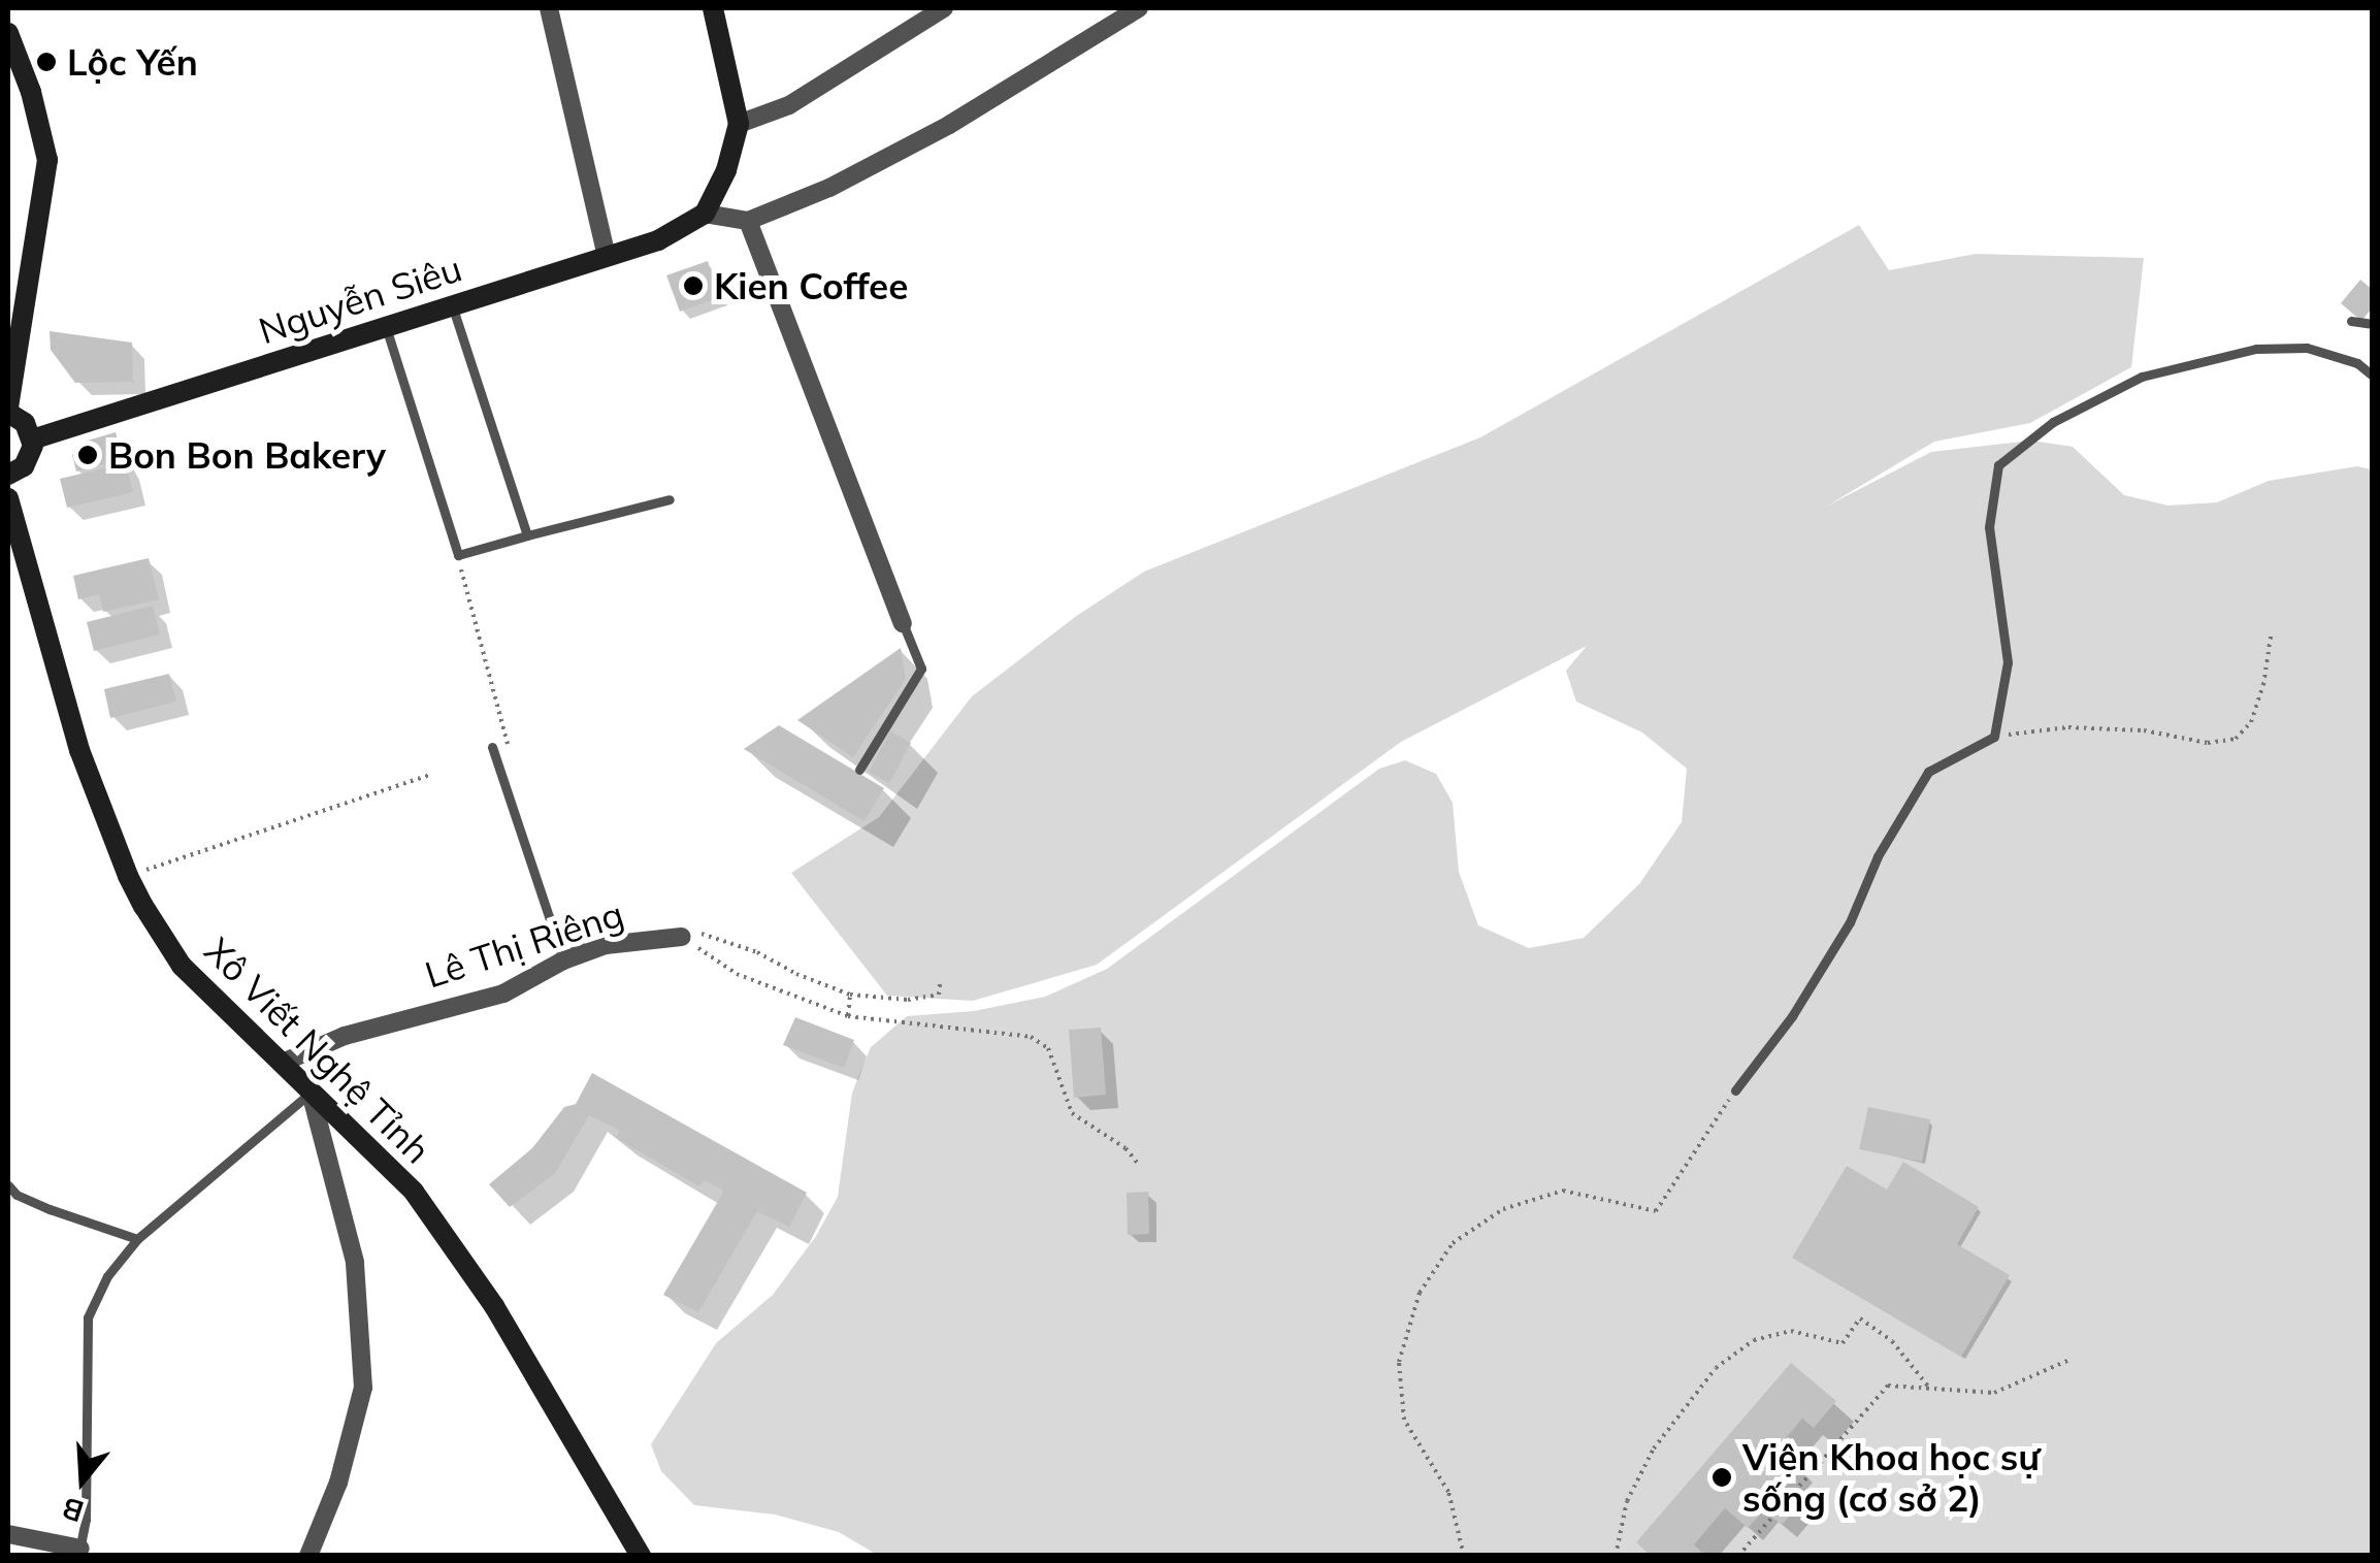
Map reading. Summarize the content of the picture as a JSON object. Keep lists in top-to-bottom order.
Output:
{
  "streets": {
    "main road": ["Nguyễn Siêu", "Xô Viết Nghệ Tỉnh"],
    "street": ["Lê Thị Riêng"]
  },
  "crossings": [
    ["Lê Thị Riêng", "Xô Viết Nghệ Tỉnh"]
  ],
  "places": [
    "Lộc Yến",
    "Kien Coffee",
    "Bon Bon Bakery",
    "Viện Khoa học sự sống (cơ sở 2)"
  ],
  "north": "bottom"
}
